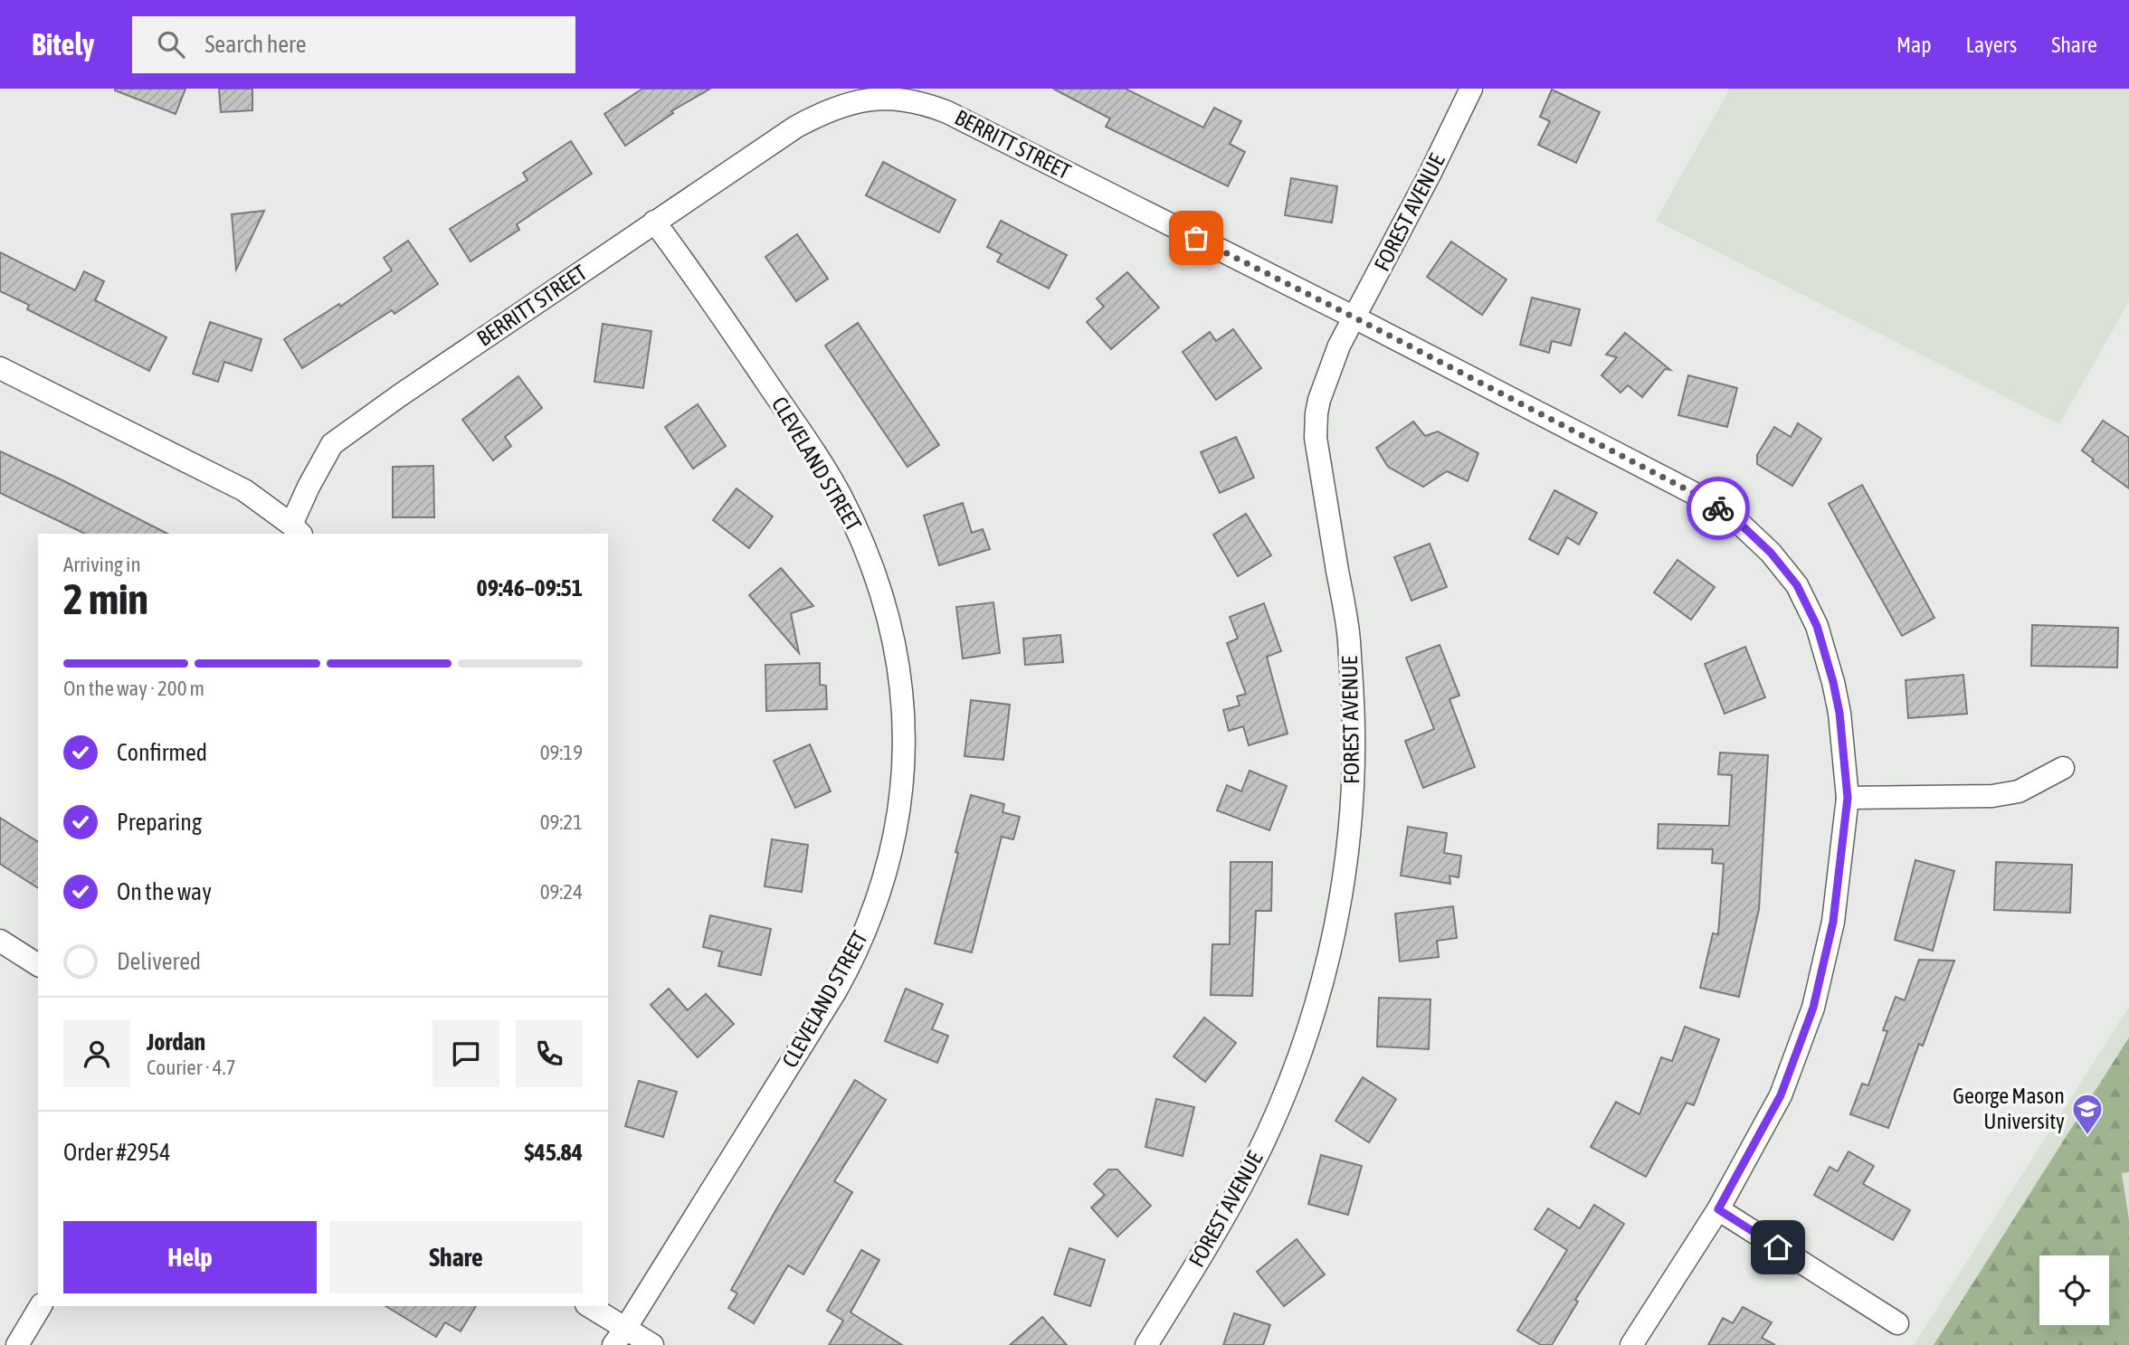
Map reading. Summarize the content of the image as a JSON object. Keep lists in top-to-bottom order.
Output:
{
  "streets": {
    "street": ["BERRITT STREET", "FOREST AVENUE", "CLEVELAND STREET"]
  },
  "crossings": [
    ["BERRITT STREET", "FOREST AVENUE"],
    ["BERRITT STREET", "CLEVELAND STREET"]
  ],
  "places": {
    "school or university": ["George Mason University"]
  },
  "page": {
    "header": "Bitely",
    "search": "Search here",
    "nav": ["Map", "Layers", "Share"],
    "heading": ["2 min", "Arriving in", "09:46–09:51"],
    "panel": [
      "Jordan",
      "Courier · 4.7",
      "Order #2954",
      "$45.84"
    ],
    "bar": "On the way · 200 m",
    "list": [
      ["Confirmed", "09:19"],
      ["Preparing", "09:21"],
      ["On the way", "09:24"],
      "Delivered"
    ],
    "buttons": ["Help", "Share"]
  }
}
